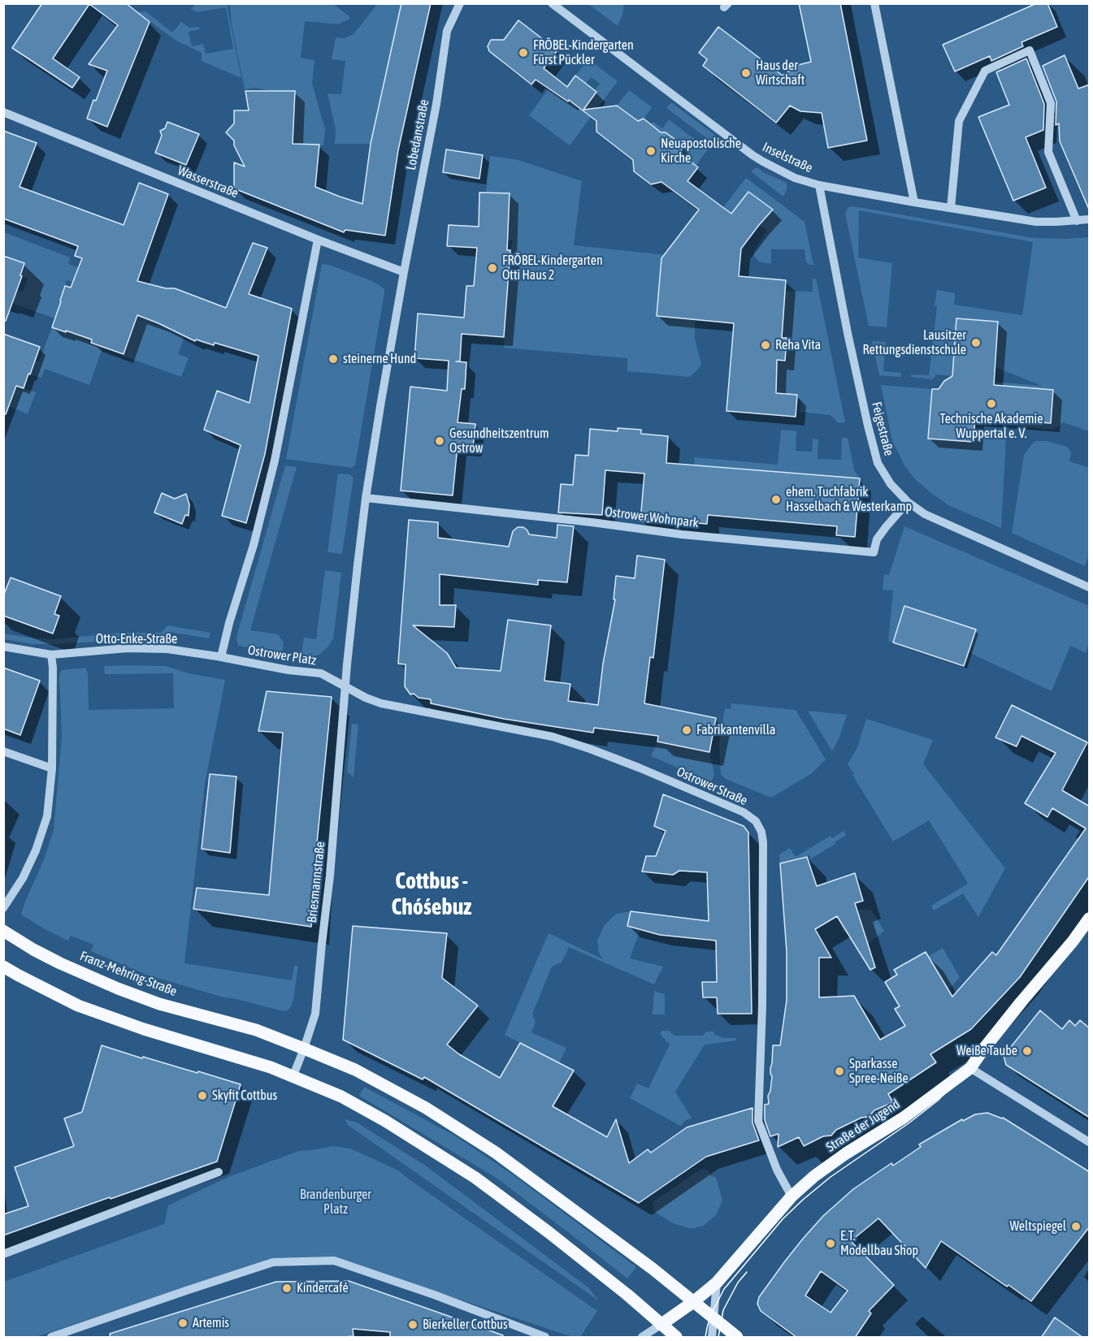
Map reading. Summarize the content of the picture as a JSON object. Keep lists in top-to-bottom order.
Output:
{
  "streets": {
    "main road": ["Franz-Mehring-Straße", "Straße der Jugend"],
    "street": [
      "Lobedanstraße",
      "Inselstraße",
      "Wasserstraße",
      "Feigestraße",
      "Ostrower Wohnpark",
      "Otto-Enke-Straße",
      "Ostrower Platz",
      "Ostrower Straße",
      "Briesmannstraße"
    ]
  },
  "crossings": [
    ["Lobedanstraße", "Wasserstraße"],
    ["Inselstraße", "Feigestraße"],
    ["Feigestraße", "Ostrower Wohnpark"],
    ["Otto-Enke-Straße", "Ostrower Platz"],
    ["Ostrower Platz", "Ostrower Straße"],
    ["Ostrower Platz", "Briesmannstraße"],
    ["Ostrower Straße", "Briesmannstraße"],
    ["Ostrower Straße", "Straße der Jugend"],
    ["Briesmannstraße", "Franz-Mehring-Straße"]
  ],
  "districts": ["Cottbus - Chóśebuz"],
  "parks": ["Brandenburger Platz"],
  "places": [
    "FRÖBEL-Kindergarten Fürst Pückler",
    "Haus der Wirtschaft",
    "Neuapostolische Kirche",
    "FRÖBEL-Kindergarten Otti Haus 2",
    "Lausitzer Rettungsdienstschule",
    "Reha Vita",
    "steinerne Hund",
    "Technische Akademie Wuppertal e. V.",
    "Gesundheitszentrum Ostrow",
    "ehem. Tuchfabrik Hasselbach & Westerkamp",
    "Fabrikantenvilla",
    "Weiße Taube",
    "Sparkasse Spree-Neiße",
    "Skyfit Cottbus",
    "Weltspiegel",
    "E.T. Modellbau Shop",
    "Kindercafé",
    "Artemis",
    "Bierkeller Cottbus"
  ]
}
